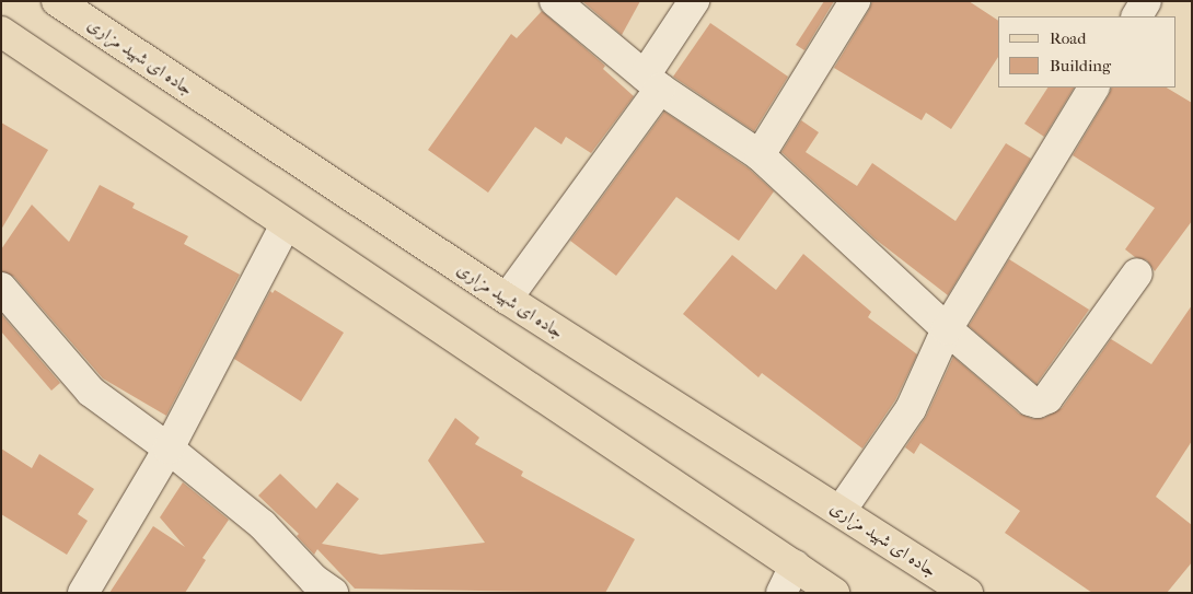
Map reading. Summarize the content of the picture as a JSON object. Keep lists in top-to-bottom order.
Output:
{
  "streets": {
    "main road": ["جاده ای شهید مزاری"]
  },
  "legend": ["Road", "Building"]
}
